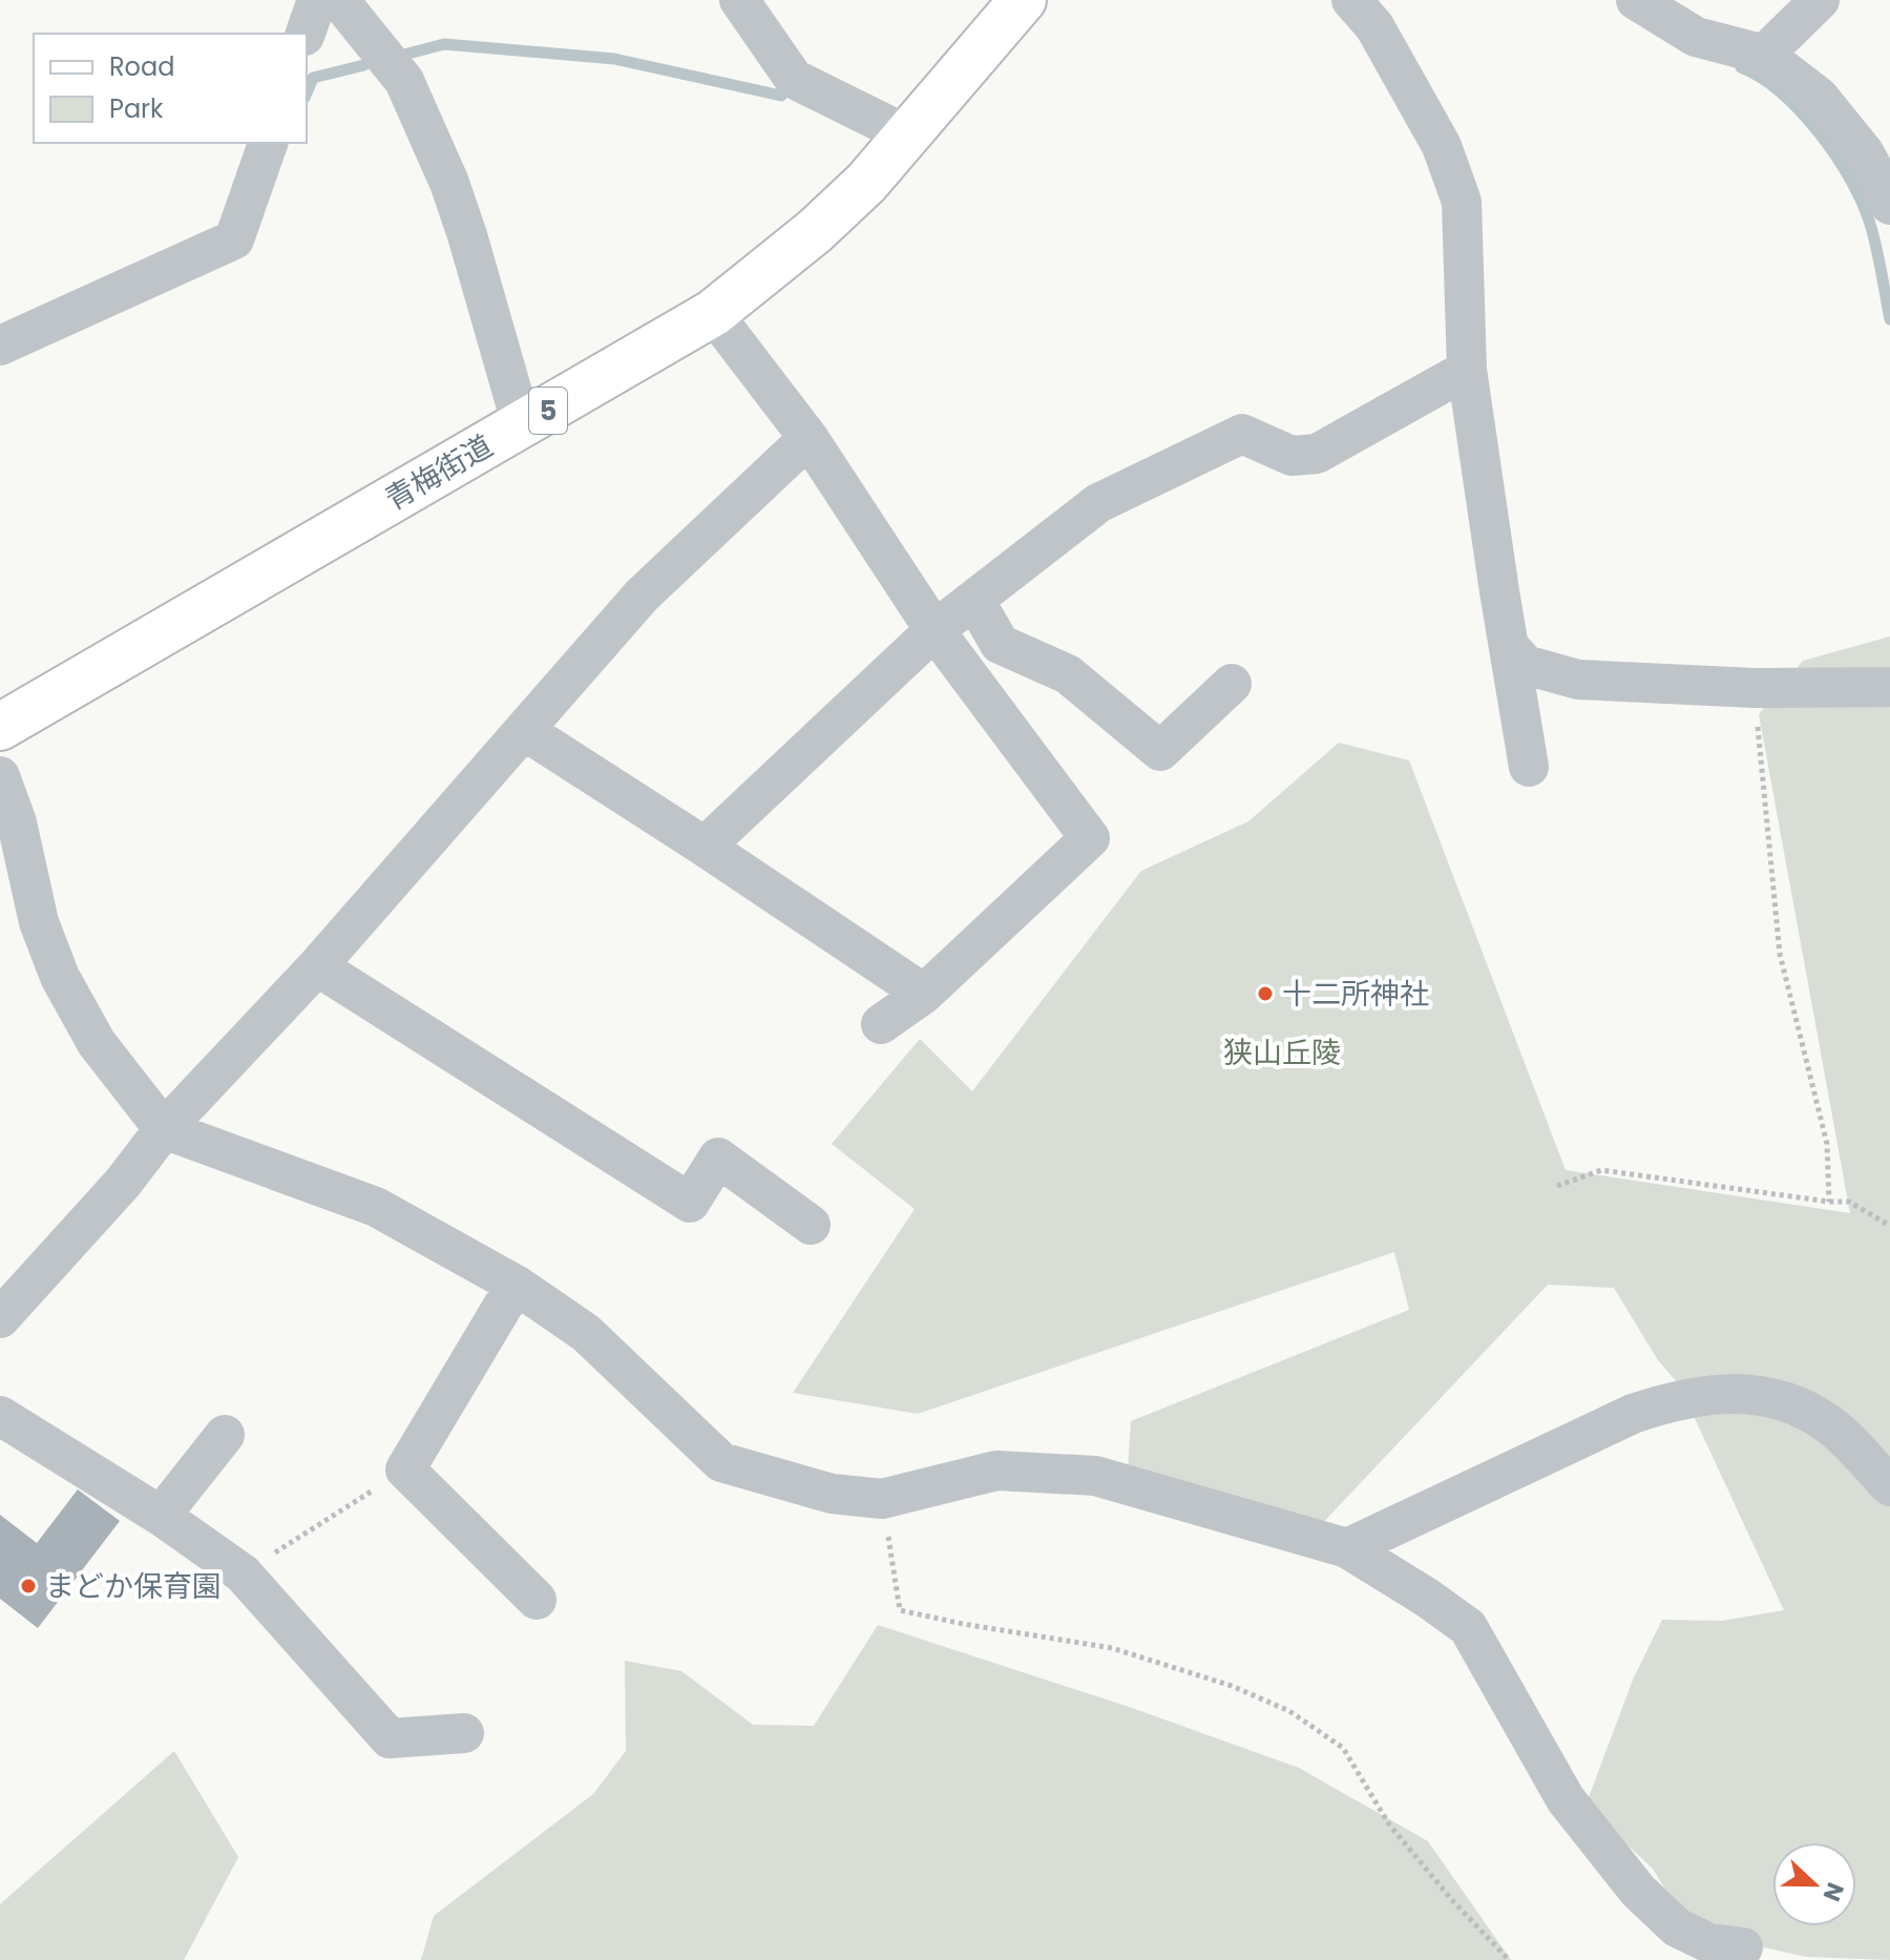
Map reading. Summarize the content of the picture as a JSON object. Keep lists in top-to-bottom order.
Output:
{
  "streets": {
    "main road": ["5", "青梅街道"]
  },
  "parks": ["狭山丘陵"],
  "places": ["十二所神社", "まどか保育園"],
  "legend": ["Road", "Park"],
  "north": "right"
}
